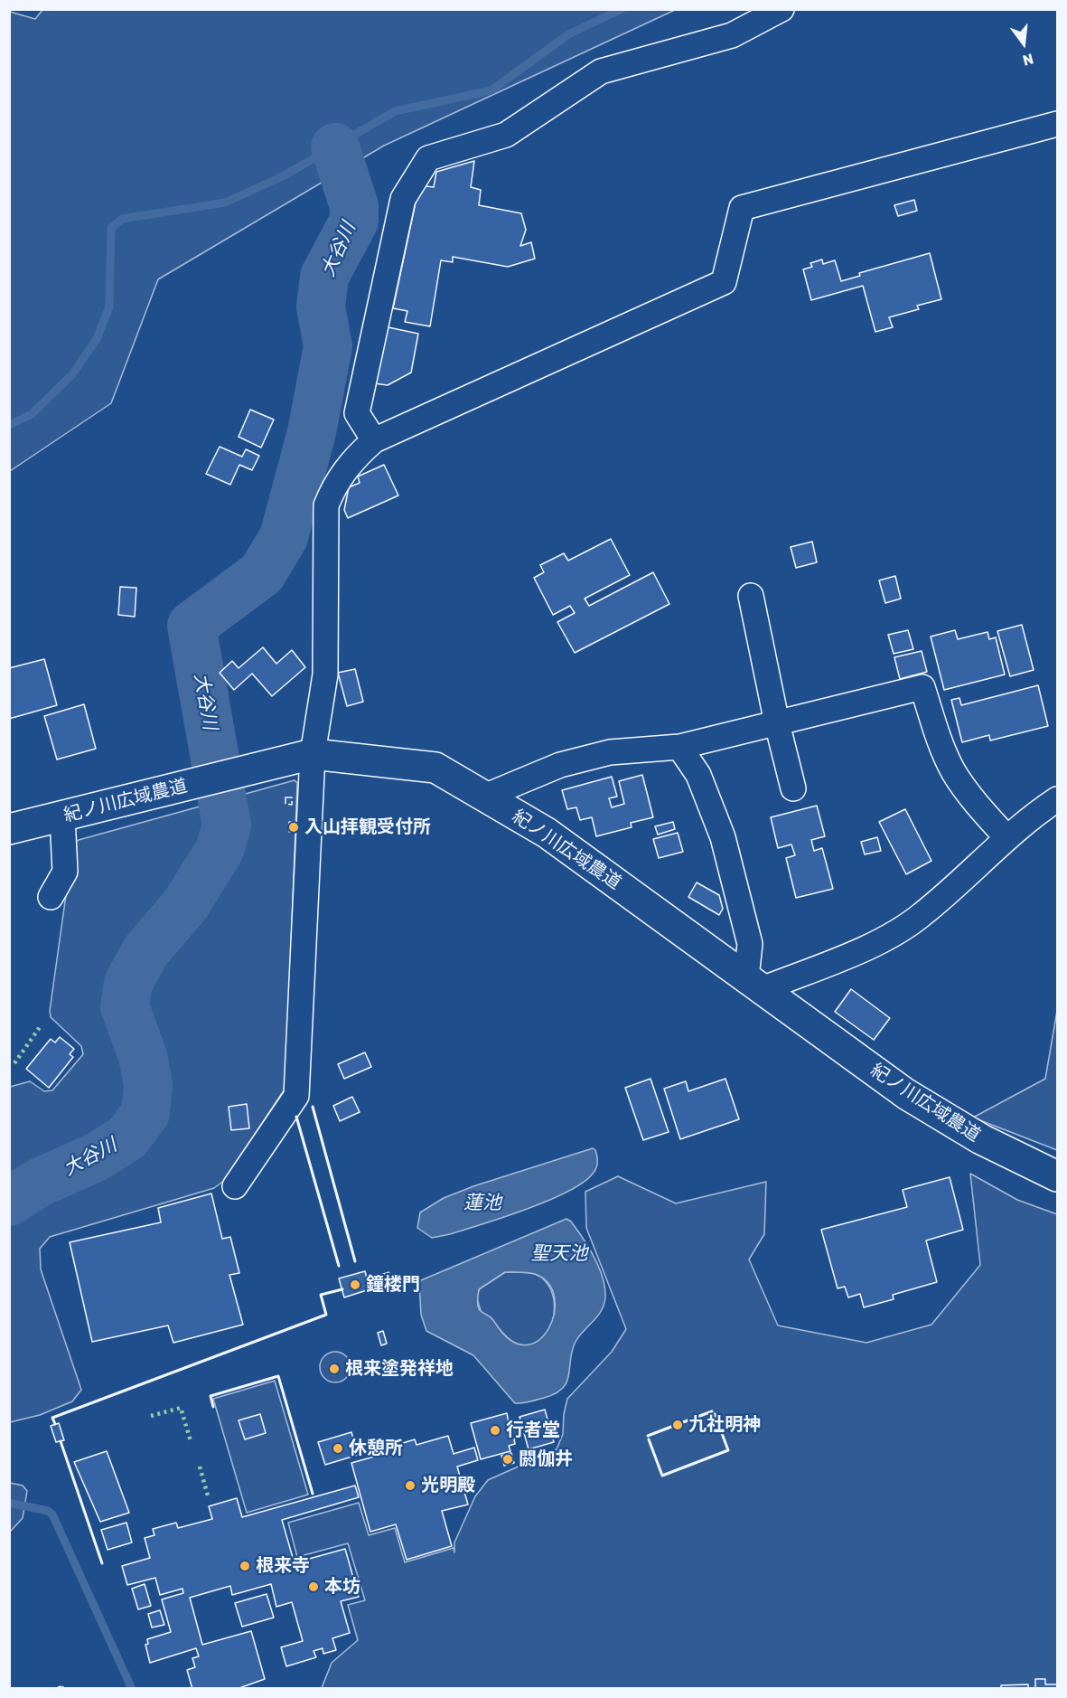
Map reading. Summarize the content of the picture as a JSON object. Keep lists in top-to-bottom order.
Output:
{
  "streets": {
    "street": ["紀ノ川広域農道"]
  },
  "water": ["大谷川", "蓮池", "聖天池"],
  "places": [
    "入山拝観受付所",
    "鐘楼門",
    "根来塗発祥地",
    "九社明神",
    "行者堂",
    "休憩所",
    "閼伽井",
    "光明殿",
    "根来寺",
    "本坊"
  ],
  "north": "bottom"
}
